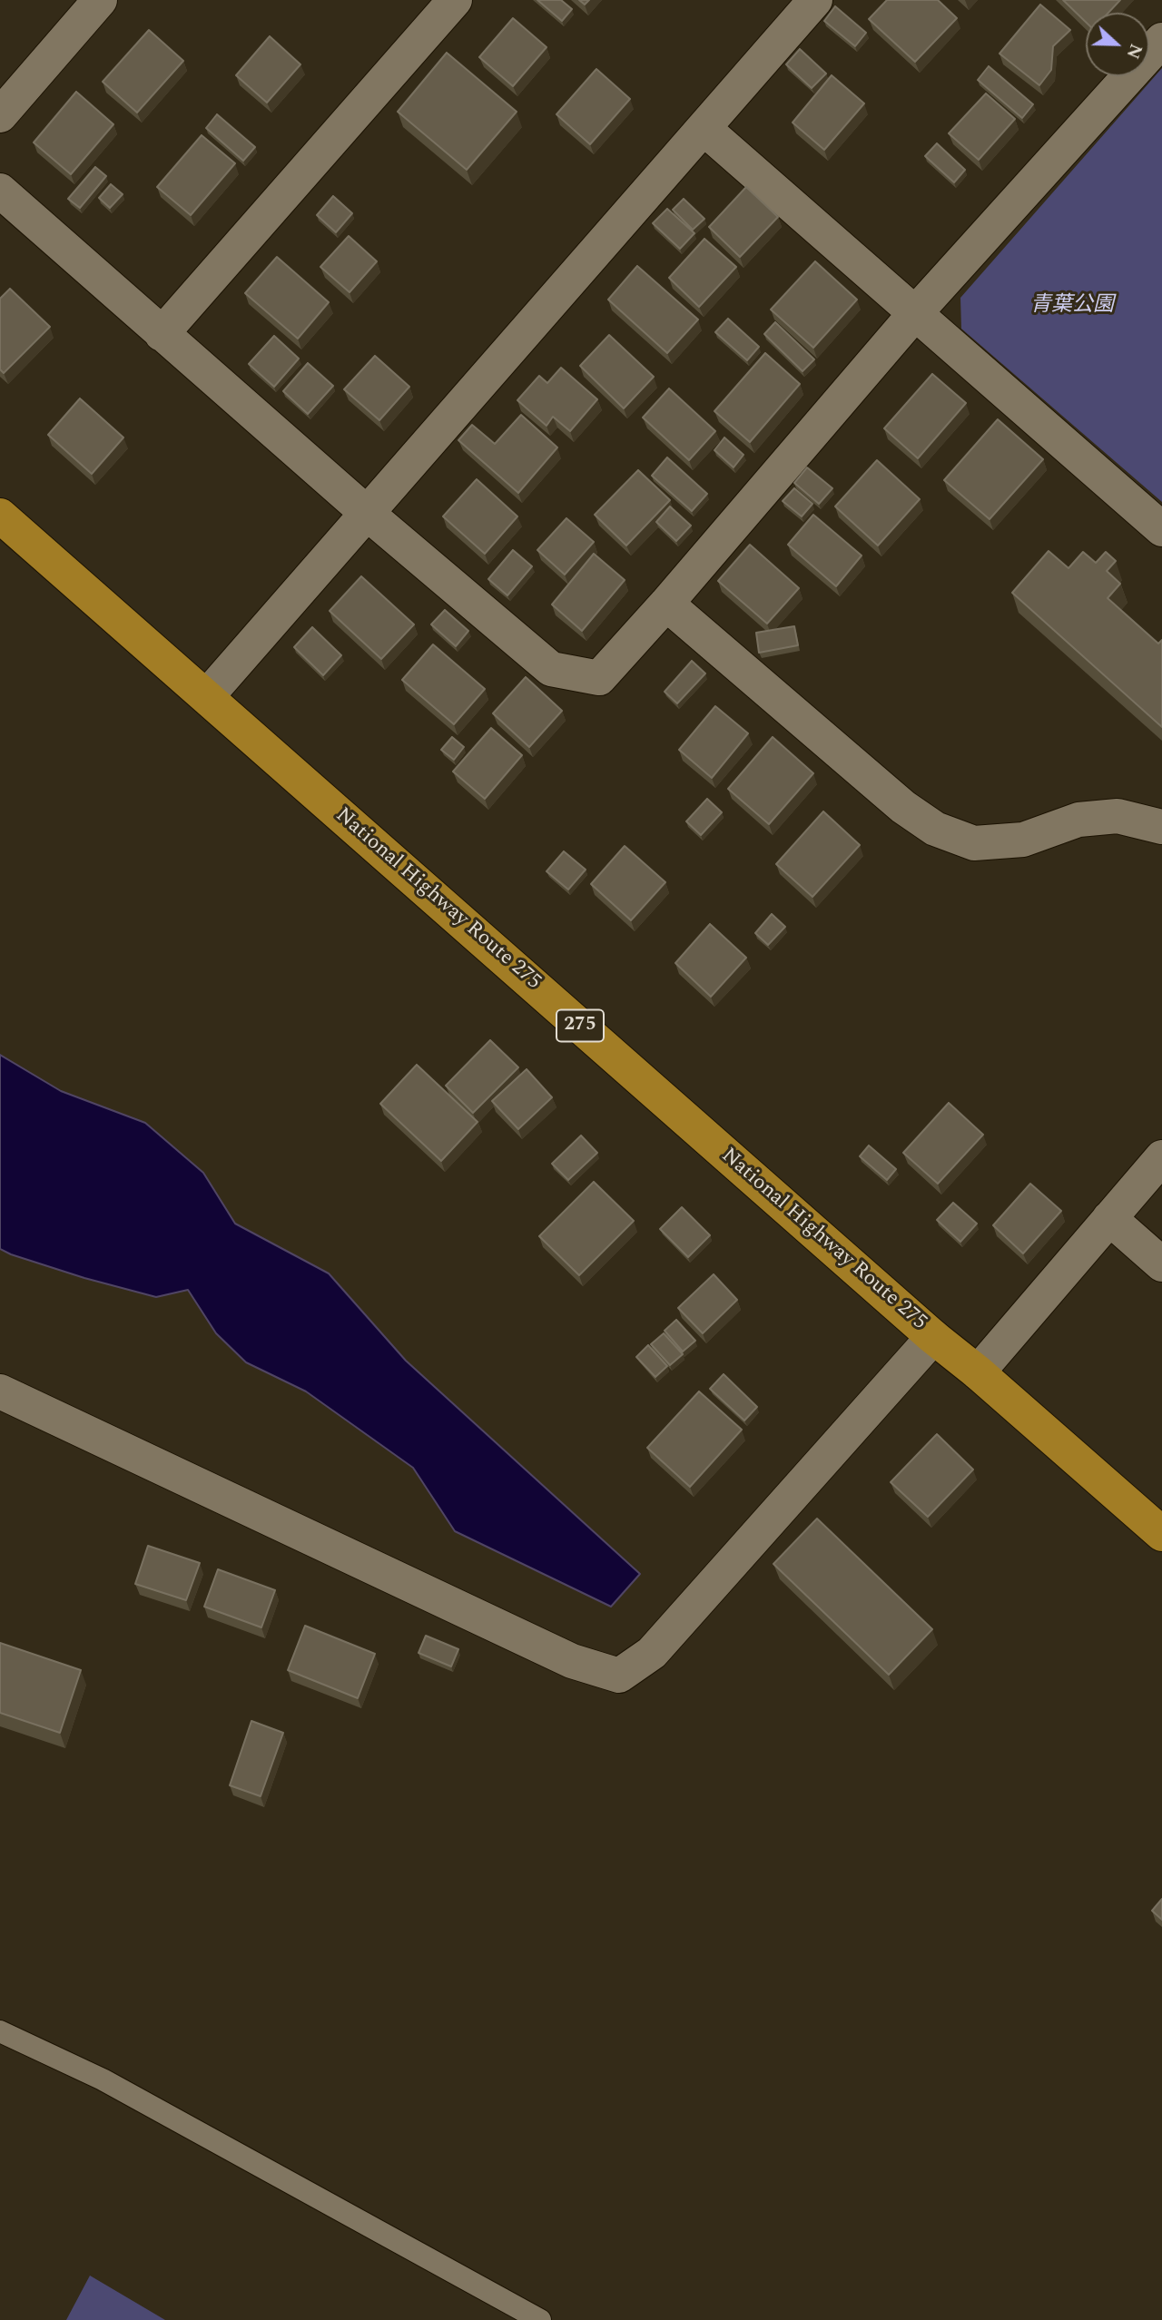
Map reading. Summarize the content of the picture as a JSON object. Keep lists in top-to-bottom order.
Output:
{
  "streets": {
    "highway": ["National Highway Route 275", "275"]
  },
  "parks": ["青葉公園"],
  "north": "right"
}
